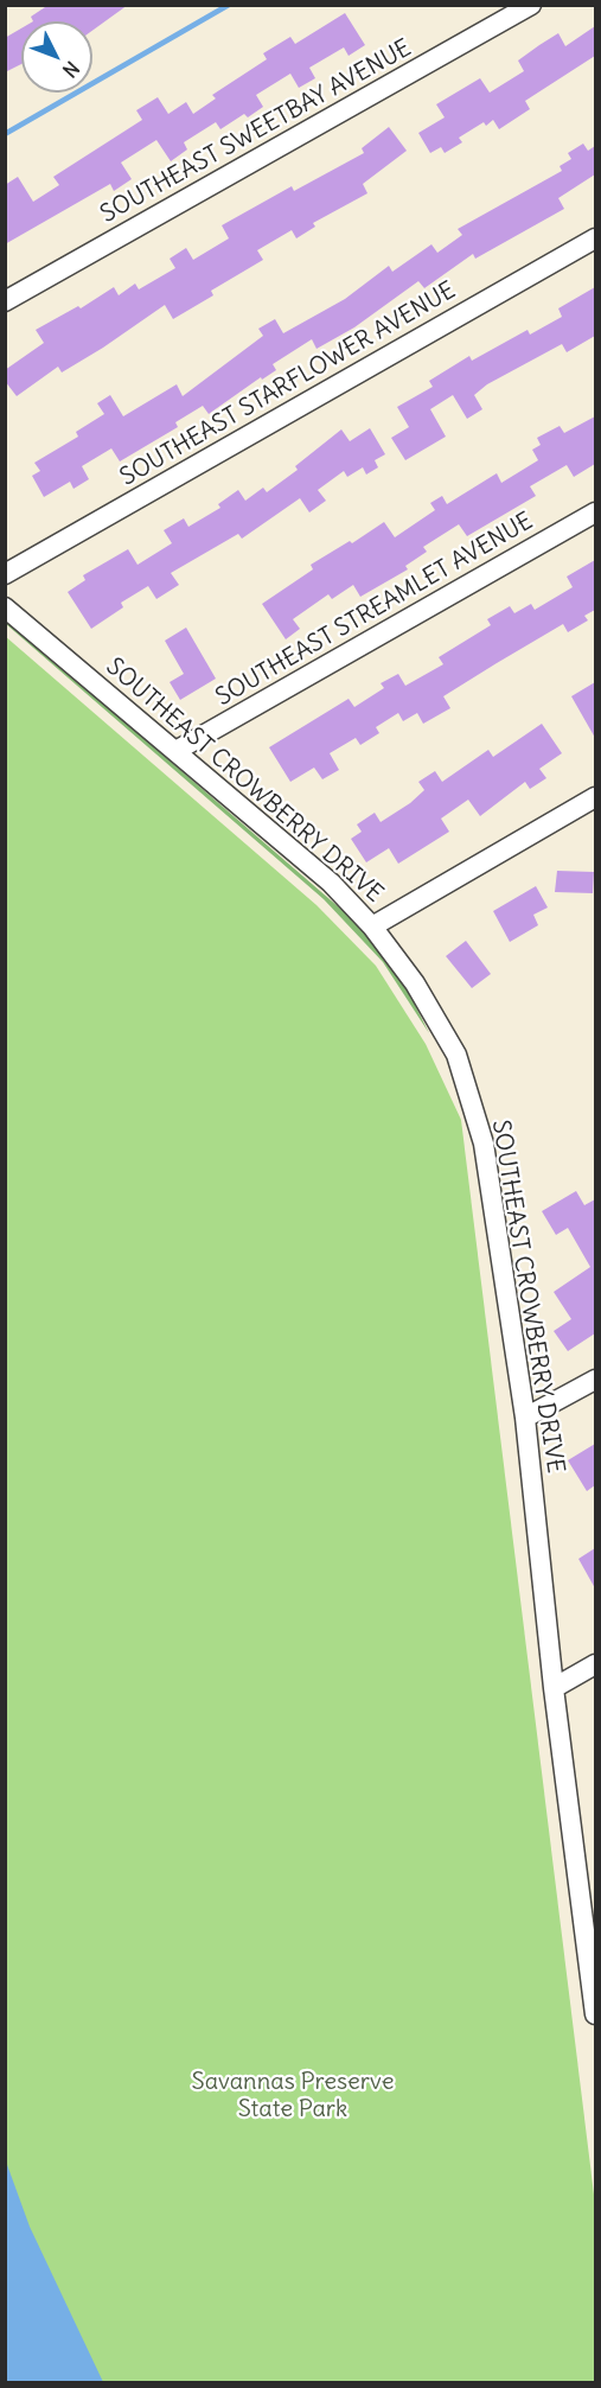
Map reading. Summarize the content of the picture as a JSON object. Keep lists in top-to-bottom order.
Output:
{
  "streets": {
    "street": [
      "SOUTHEAST SWEETBAY AVENUE",
      "SOUTHEAST STARFLOWER AVENUE",
      "SOUTHEAST STREAMLET AVENUE",
      "SOUTHEAST CROWBERRY DRIVE"
    ]
  },
  "crossings": [
    ["SOUTHEAST STREAMLET AVENUE", "SOUTHEAST CROWBERRY DRIVE"]
  ],
  "parks": ["Savannas Preserve State Park"],
  "north": "bottom right"
}
